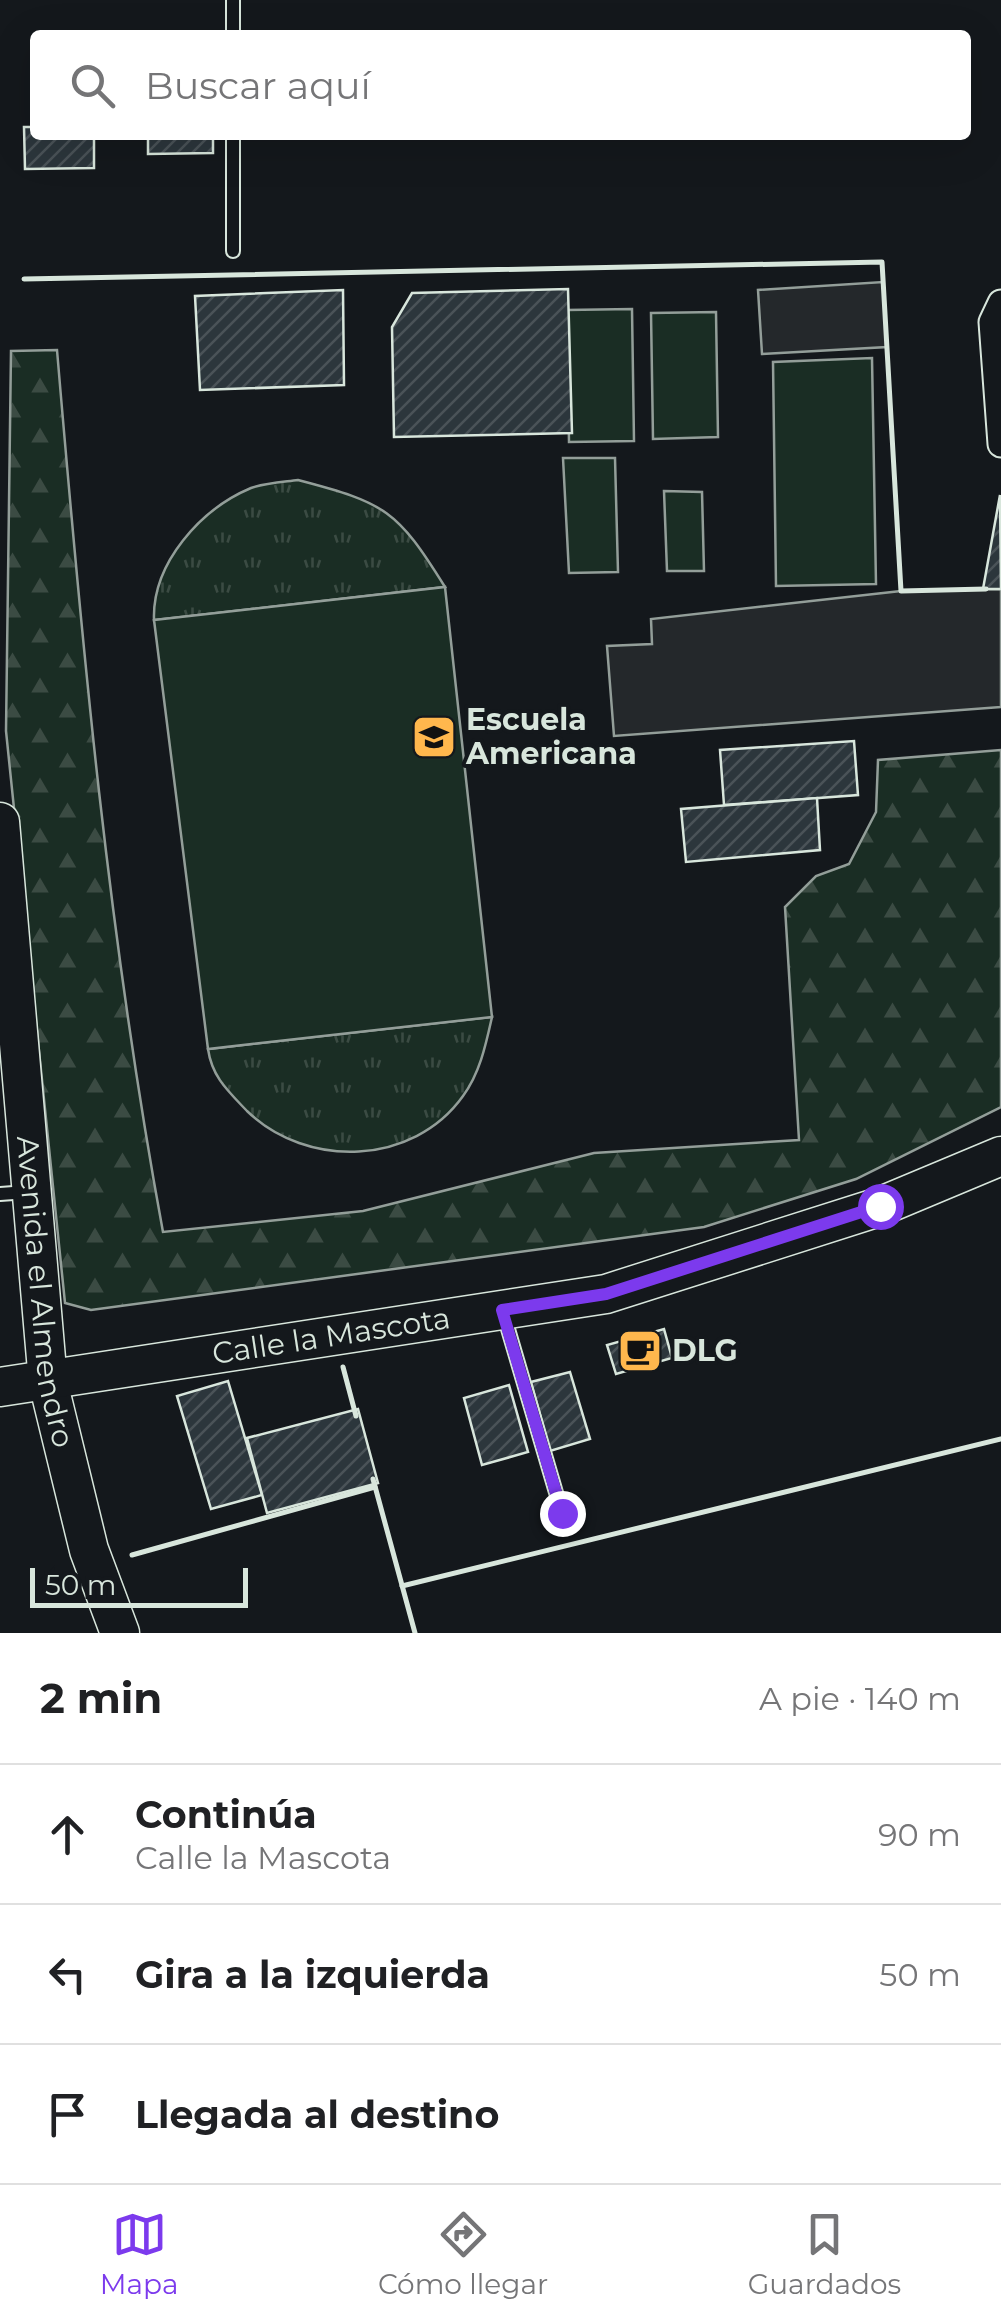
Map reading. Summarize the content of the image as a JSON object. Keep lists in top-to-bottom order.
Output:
{
  "streets": {
    "main road": ["Avenida el Almendro", "Calle la Mascota"]
  },
  "crossings": [
    ["Avenida el Almendro", "Calle la Mascota"]
  ],
  "places": {
    "school or university": ["Escuela Americana"],
    "cafe": ["DLG"]
  },
  "scale_bar": "50 m",
  "page": {
    "search": "Buscar aquí",
    "scale": "50 m",
    "heading": ["2 min", "A pie · 140 m"],
    "list": [
      ["Continúa", "Calle la Mascota", "90 m"],
      ["Gira a la izquierda", "50 m"],
      "Llegada al destino"
    ],
    "nav": ["Mapa", "Cómo llegar", "Guardados"]
  }
}
